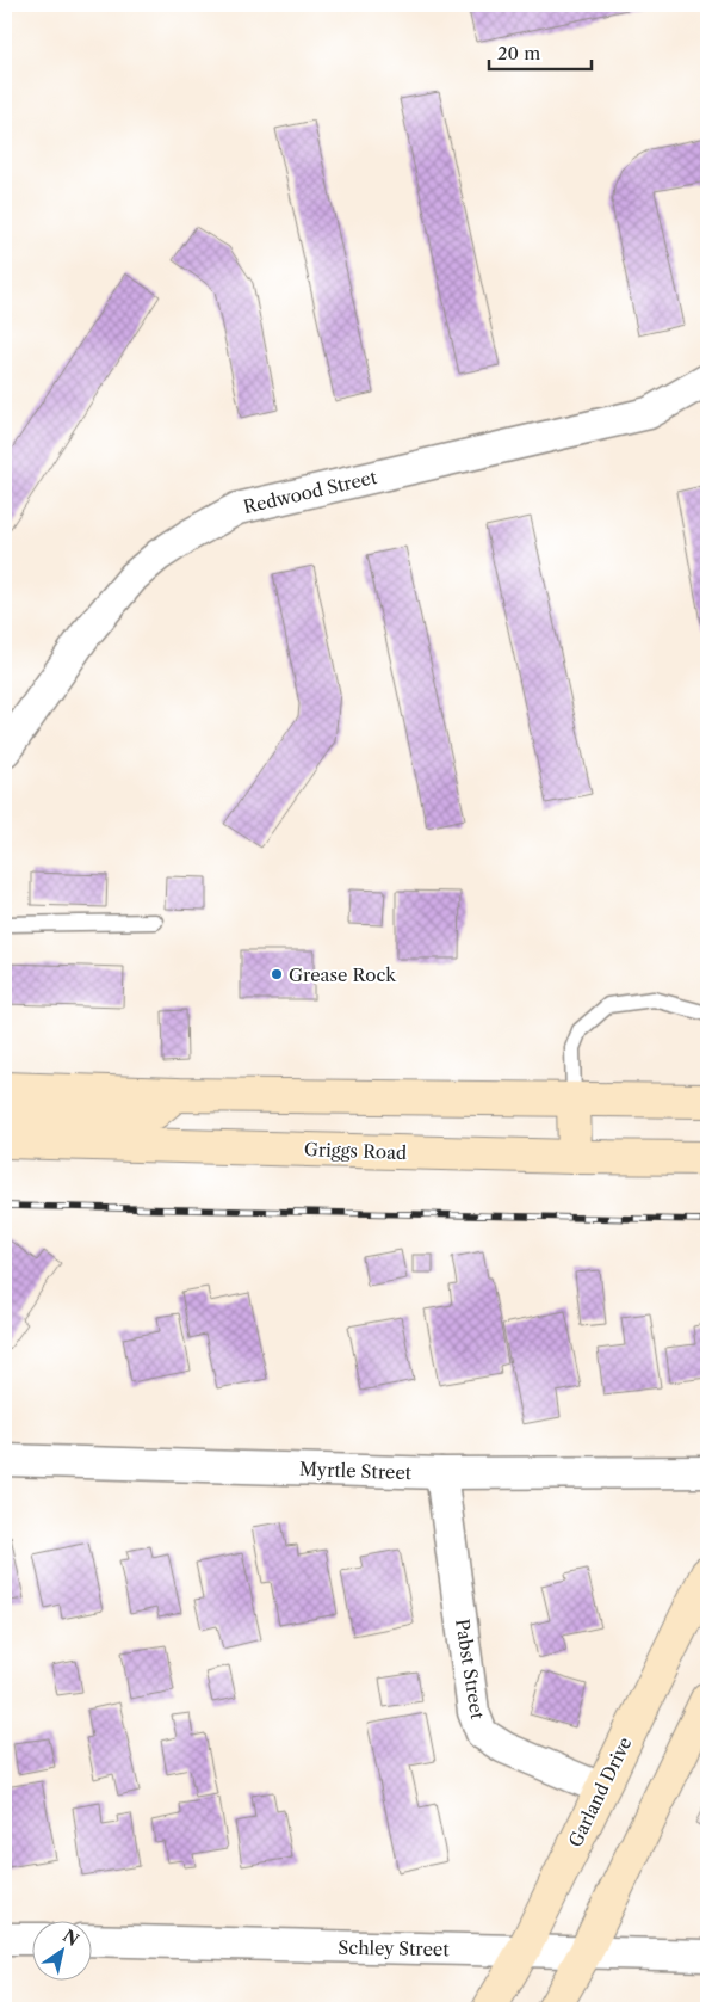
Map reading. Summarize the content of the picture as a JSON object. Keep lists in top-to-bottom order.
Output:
{
  "streets": {
    "main road": ["Griggs Road", "Garland Drive"],
    "street": [
      "Redwood Street",
      "Myrtle Street",
      "Pabst Street",
      "Schley Street"
    ]
  },
  "crossings": [
    ["Myrtle Street", "Pabst Street"],
    ["Pabst Street", "Garland Drive"],
    ["Garland Drive", "Schley Street"]
  ],
  "places": ["Grease Rock"],
  "scale_bar": "20 m",
  "north": "top right"
}
